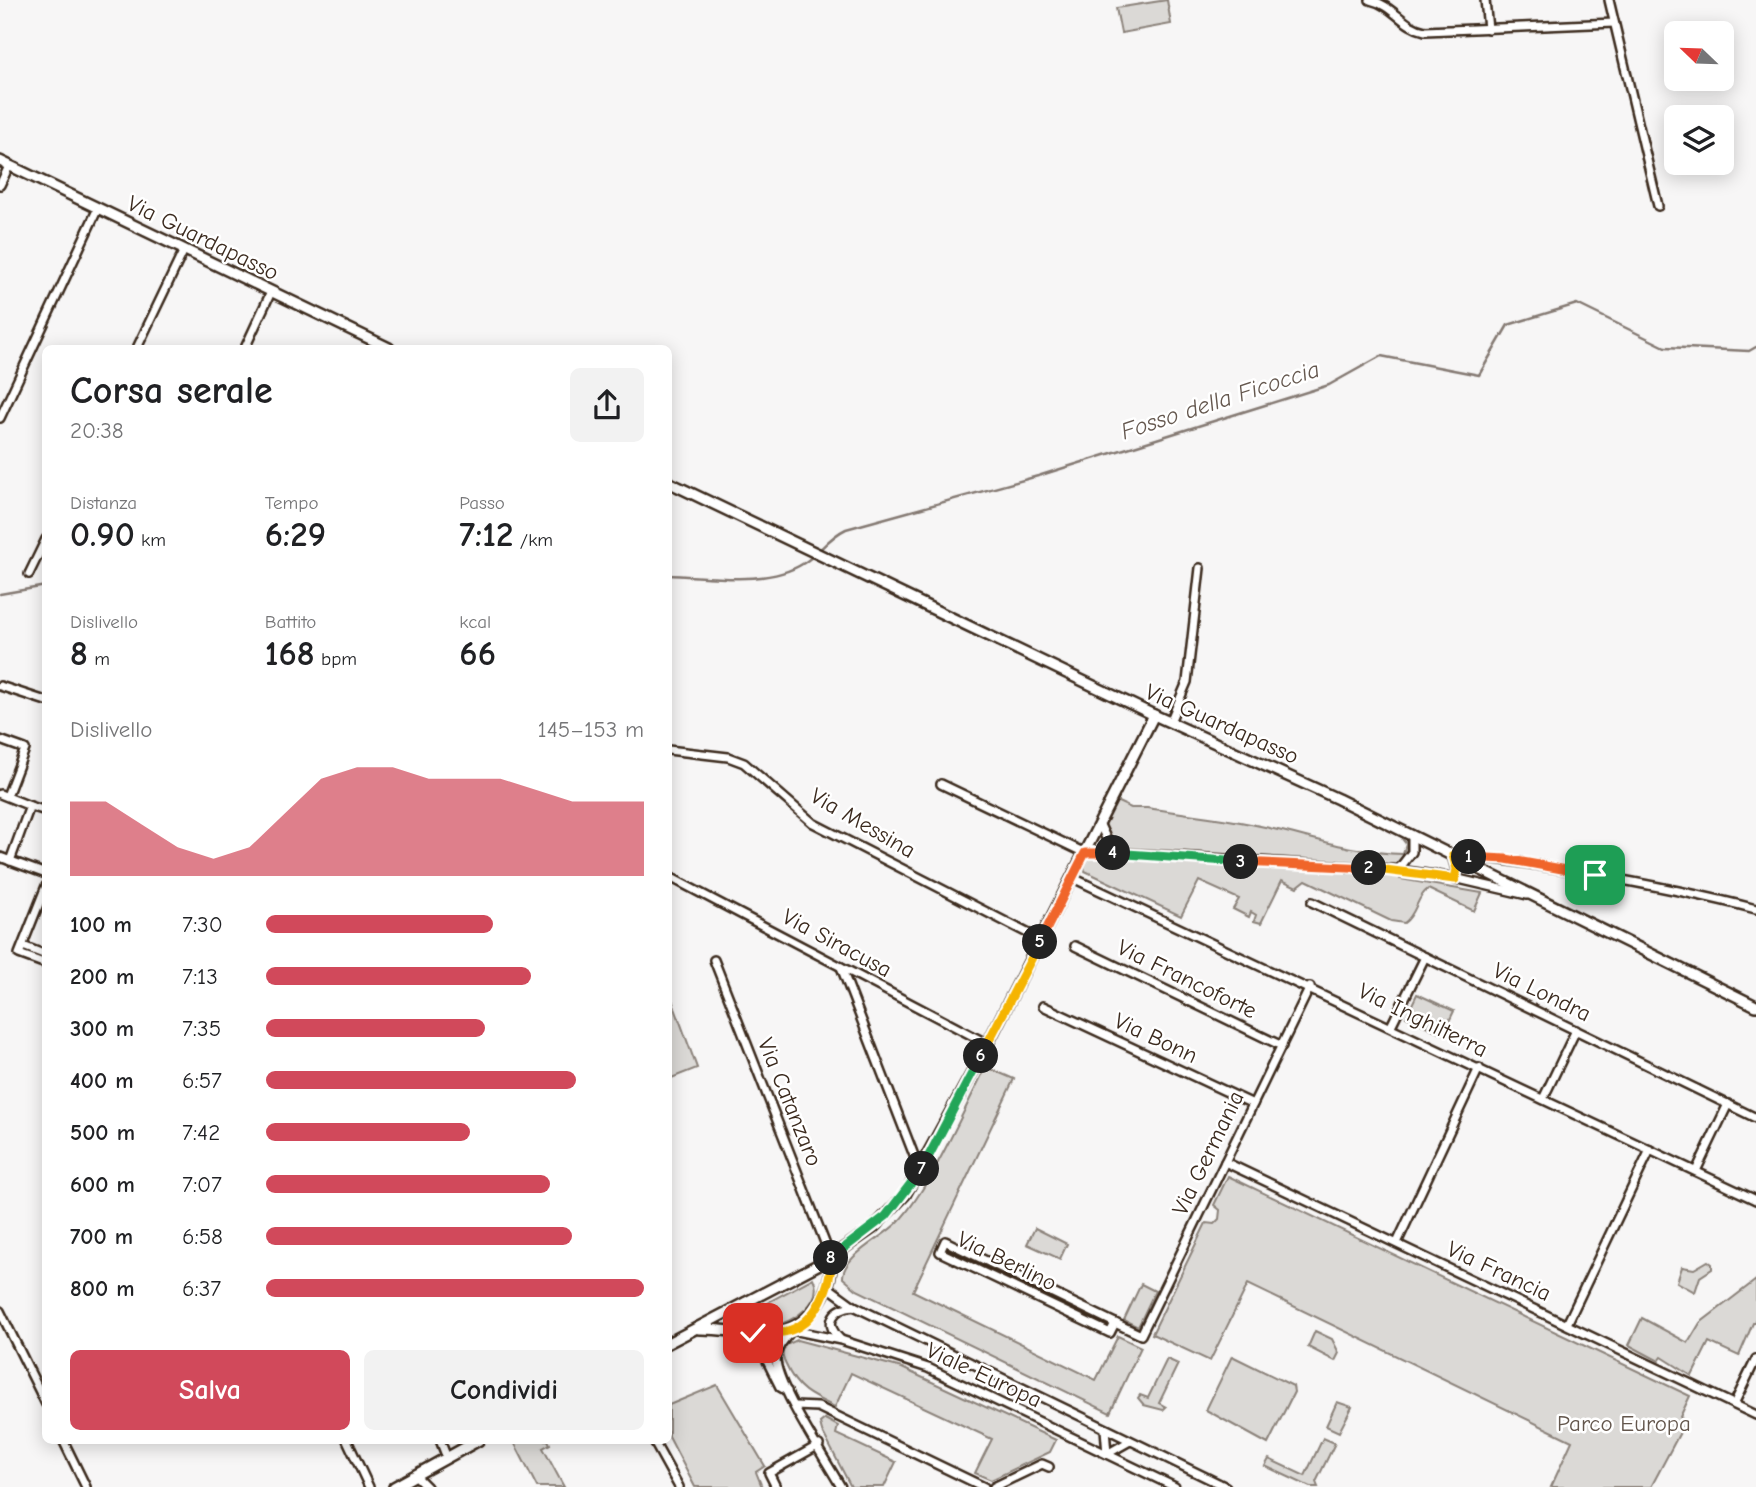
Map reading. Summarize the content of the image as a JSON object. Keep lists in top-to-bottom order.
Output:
{
  "streets": {
    "street": [
      "Via Guardapasso",
      "Via Messina",
      "Via Siracusa",
      "Via Francoforte",
      "Via Londra",
      "Via Inghilterra",
      "Via Bonn",
      "Via Catanzaro",
      "Via Germania",
      "Via Berlino",
      "Via Francia",
      "Viale Europa"
    ]
  },
  "crossings": [
    ["Via Francoforte", "Via Germania"],
    ["Via Inghilterra", "Via Germania"],
    ["Via Bonn", "Via Germania"],
    ["Via Germania", "Via Berlino"],
    ["Via Germania", "Via Francia"]
  ],
  "water": ["Fosso della Ficoccia"],
  "parks": ["Parco Europa"],
  "north": "top left",
  "page": {
    "heading": ["Corsa serale", "20:38"],
    "stats": [
      ["Distanza", "0.90 km"],
      ["Tempo", "6:29"],
      ["Passo", "7:12 /km"],
      ["Dislivello", "8 m"],
      ["Battito", "168 bpm"],
      ["kcal", "66"]
    ],
    "chart": ["Dislivello", "145–153 m"],
    "pins": [
      "4",
      "1",
      "3",
      "2",
      "5",
      "6",
      "7",
      "8"
    ],
    "list": [
      {
        "name": "100 m",
        "note": "7:30"
      },
      {
        "name": "200 m",
        "note": "7:13"
      },
      {
        "name": "300 m",
        "note": "7:35"
      },
      {
        "name": "400 m",
        "note": "6:57"
      },
      {
        "name": "500 m",
        "note": "7:42"
      },
      {
        "name": "600 m",
        "note": "7:07"
      },
      {
        "name": "700 m",
        "note": "6:58"
      },
      {
        "name": "800 m",
        "note": "6:37"
      }
    ],
    "buttons": ["Salva", "Condividi"]
  }
}
